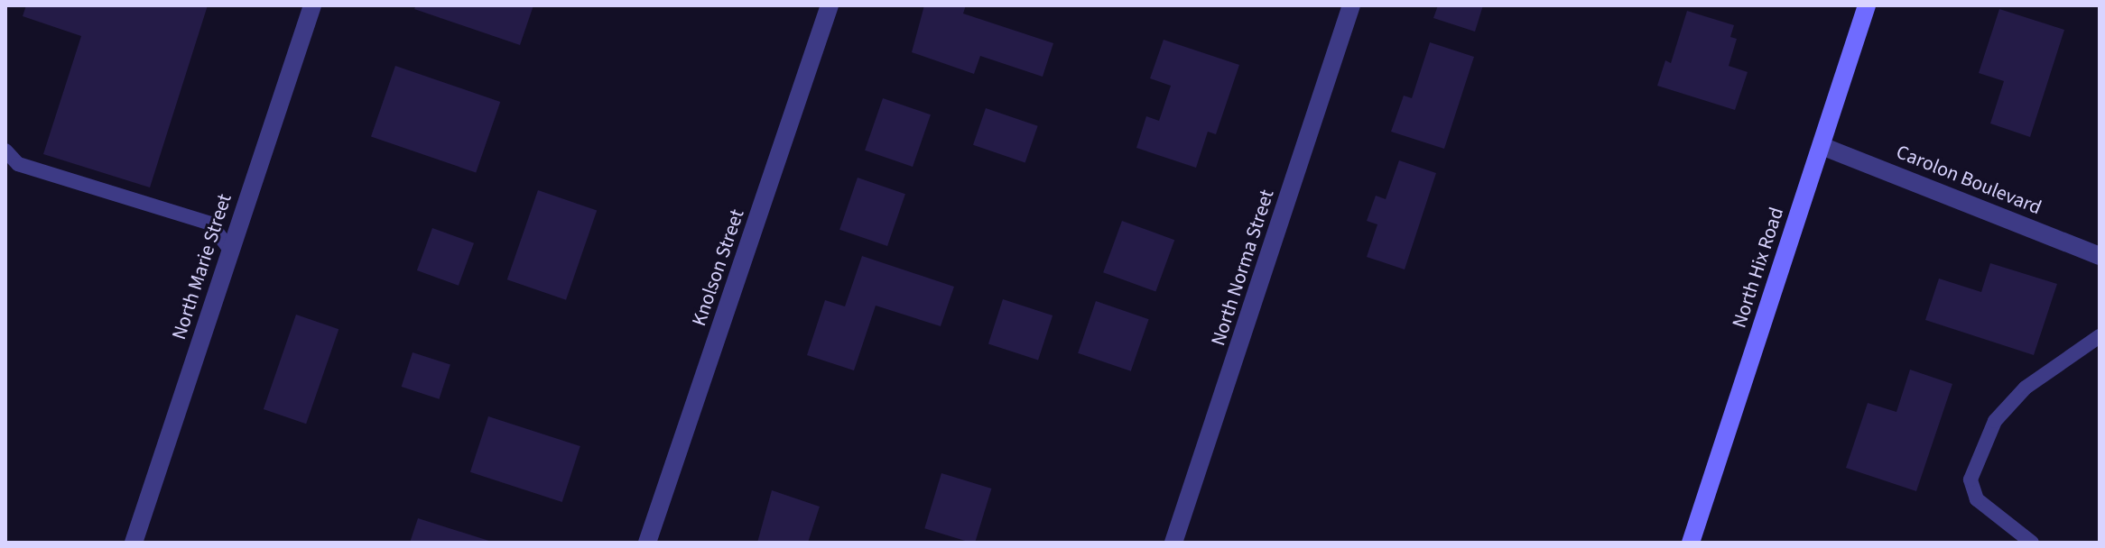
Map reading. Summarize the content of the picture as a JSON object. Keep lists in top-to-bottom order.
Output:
{
  "streets": {
    "street": [
      "Carolon Boulevard",
      "North Marie Street",
      "Knolson Street",
      "North Norma Street",
      "North Hix Road"
    ]
  },
  "crossings": [
    ["Carolon Boulevard", "North Hix Road"]
  ]
}
